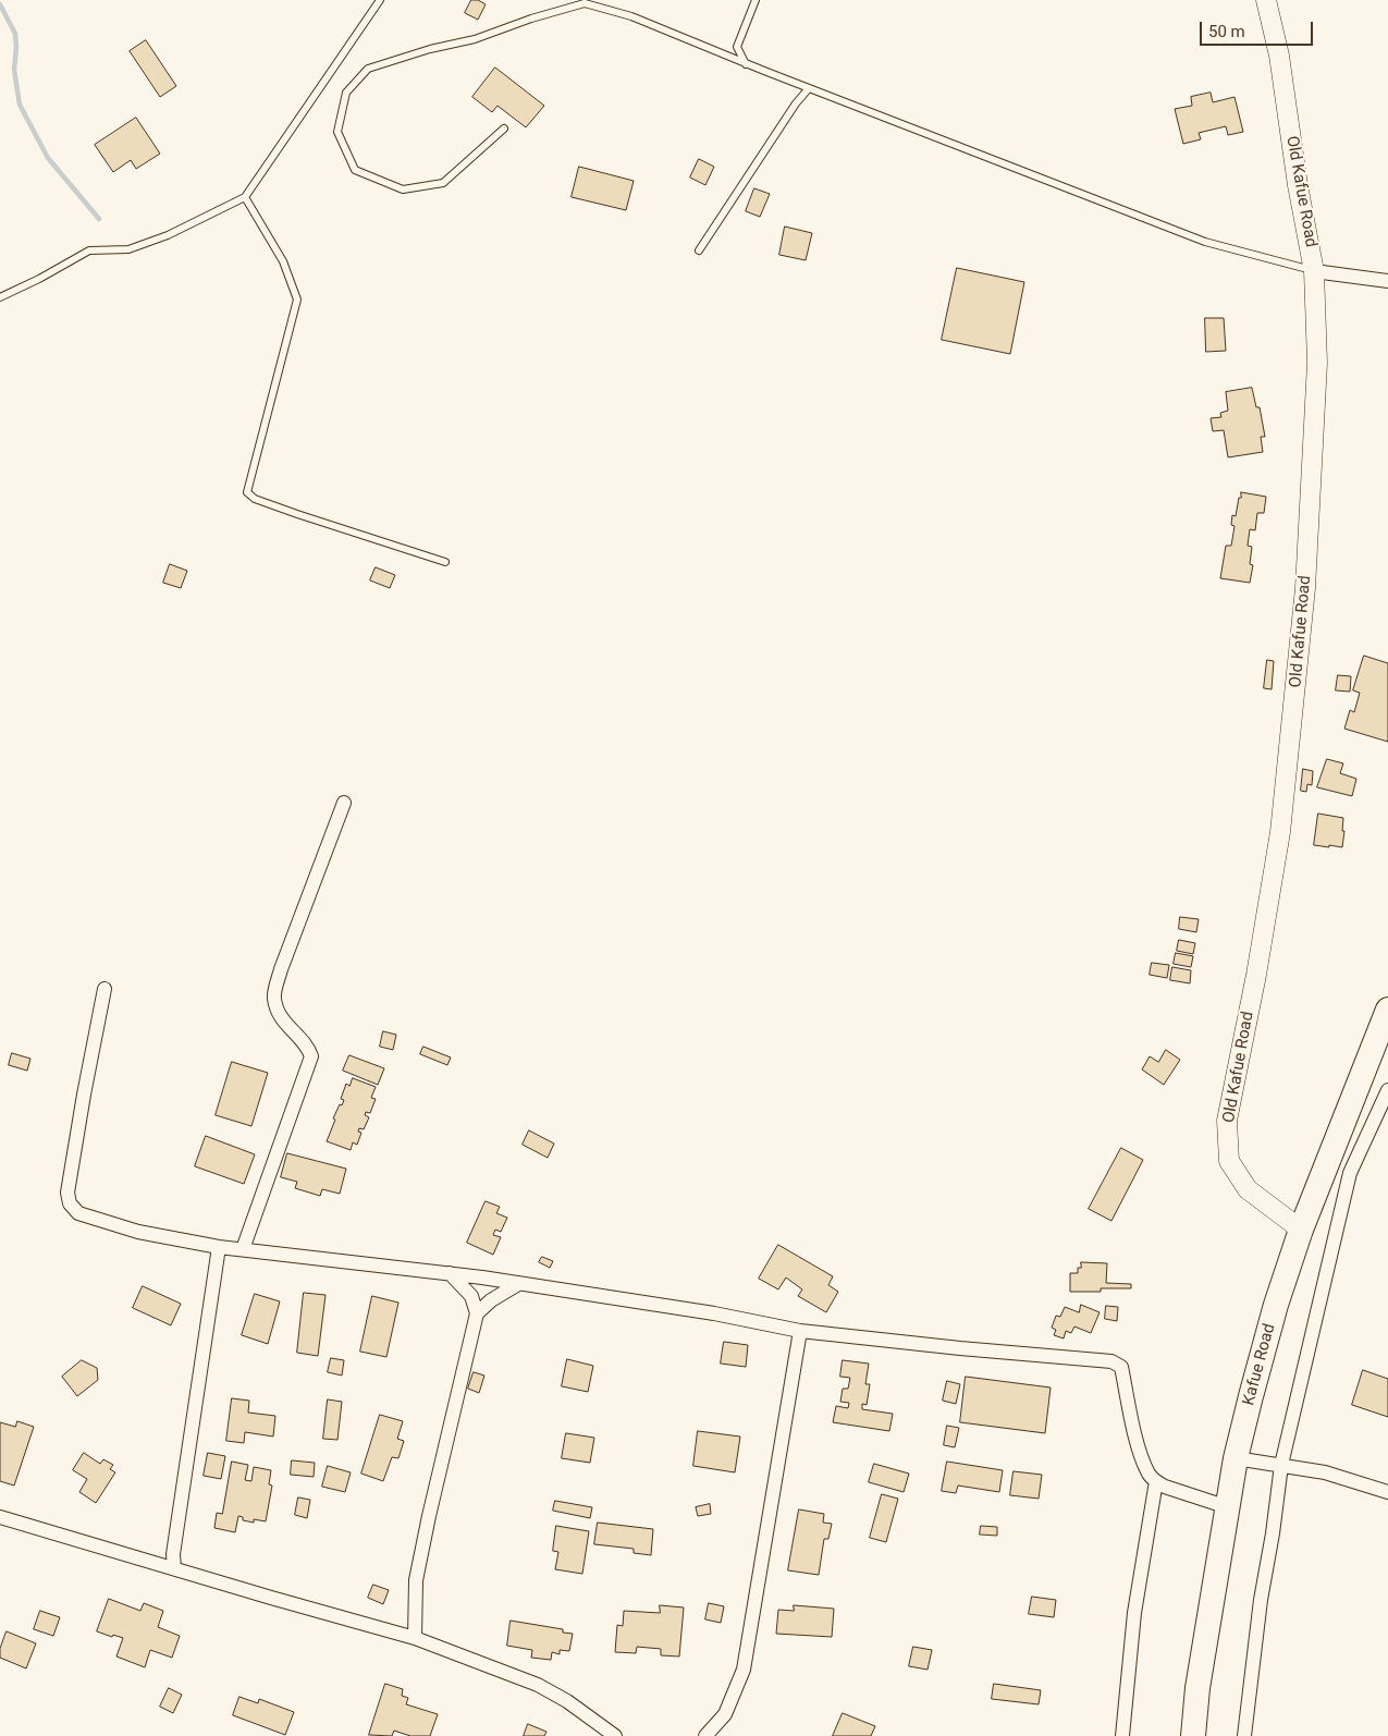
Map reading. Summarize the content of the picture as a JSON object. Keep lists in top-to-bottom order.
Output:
{
  "streets": {
    "highway": ["Kafue Road"],
    "street": ["Old Kafue Road"]
  },
  "crossings": [
    ["Old Kafue Road", "Kafue Road"]
  ],
  "scale_bar": "50 m"
}
